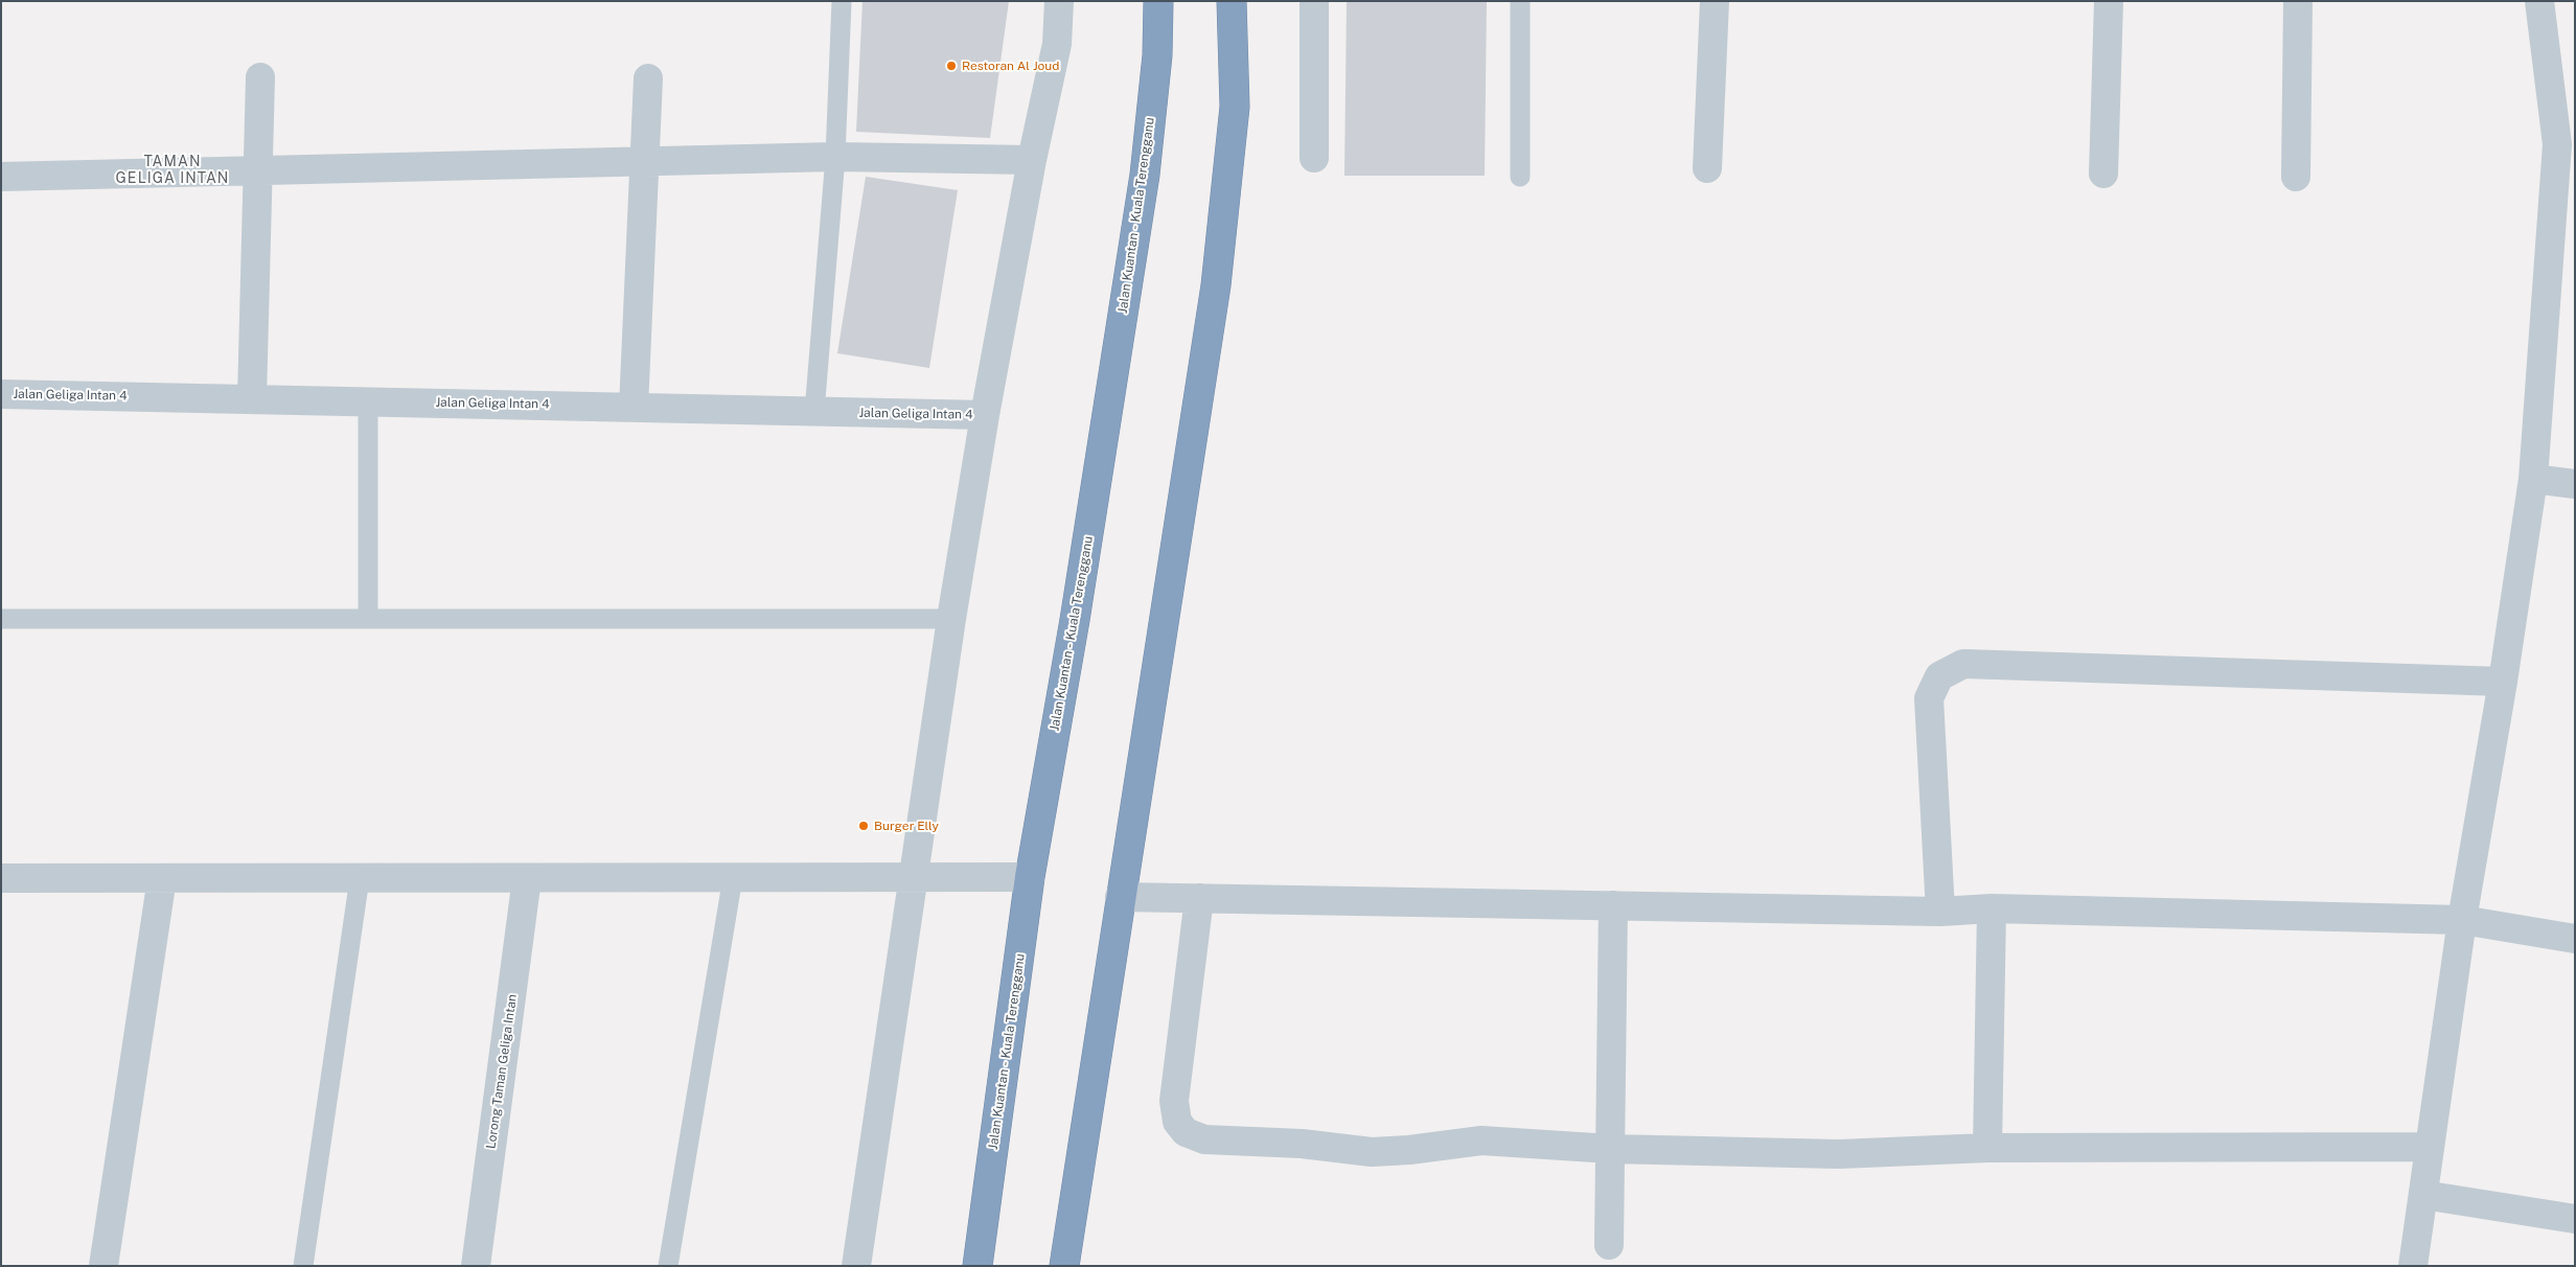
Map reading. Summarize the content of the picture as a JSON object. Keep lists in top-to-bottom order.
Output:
{
  "streets": {
    "highway": ["Jalan Kuantan - Kuala Terengganu"],
    "street": ["Jalan Geliga Intan 4", "Lorong Taman Geliga Intan"]
  },
  "districts": ["TAMAN GELIGA INTAN"],
  "places": ["Restoran Al Joud", "Burger Elly"]
}
